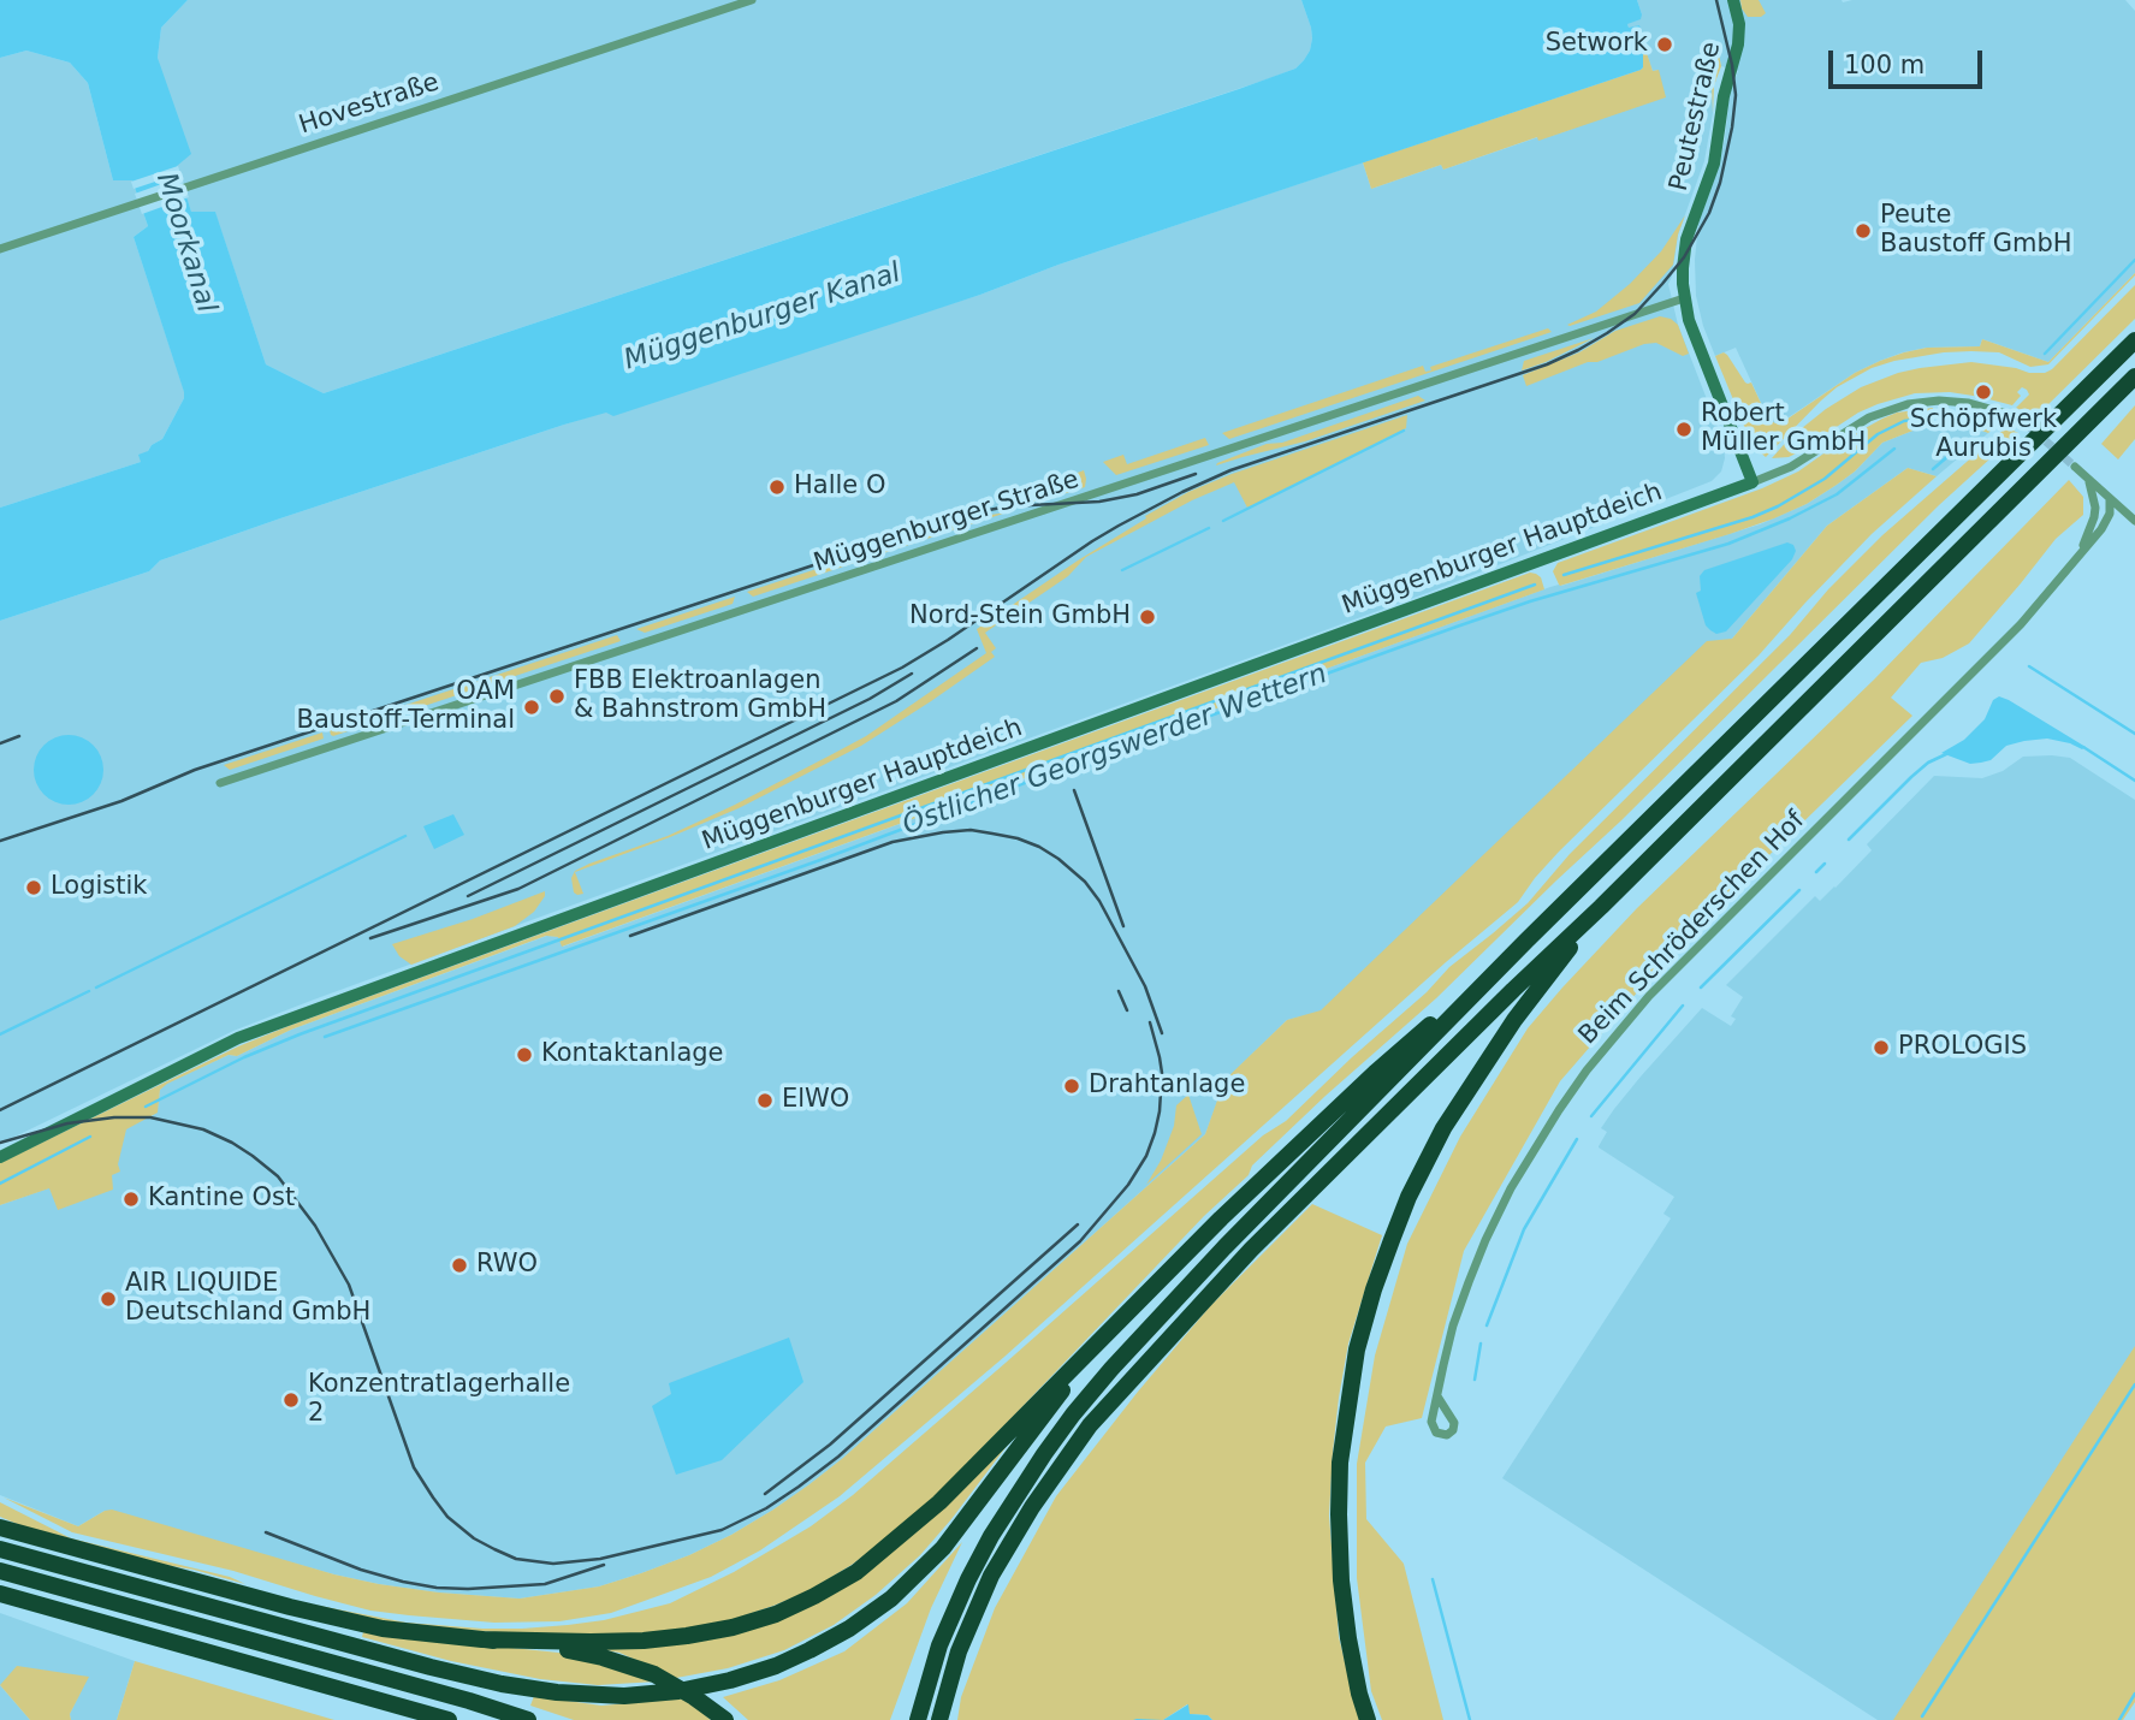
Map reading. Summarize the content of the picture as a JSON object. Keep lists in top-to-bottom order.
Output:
{
  "streets": {
    "street": [
      "Hovestraße",
      "Peutestraße",
      "Müggenburger Straße",
      "Müggenburger Hauptdeich",
      "Beim Schröderschen Hof"
    ]
  },
  "crossings": [
    ["Peutestraße", "Müggenburger Straße"],
    ["Peutestraße", "Müggenburger Hauptdeich"]
  ],
  "water": ["Moorkanal", "Müggenburger Kanal", "Östlicher Georgswerder Wettern"],
  "places": [
    "Setwork",
    "Peute Baustoff GmbH",
    "Schöpfwerk Aurubis",
    "Robert Müller GmbH",
    "Halle O",
    "Nord-Stein GmbH",
    "FBB Elektroanlagen & Bahnstrom GmbH",
    "OAM Baustoff-Terminal",
    "Logistik",
    "PROLOGIS",
    "Kontaktanlage",
    "Drahtanlage",
    "ElWO",
    "Kantine Ost",
    "RWO",
    "AIR LIQUIDE Deutschland GmbH",
    "Konzentratlagerhalle 2"
  ],
  "scale_bar": "100 m"
}
